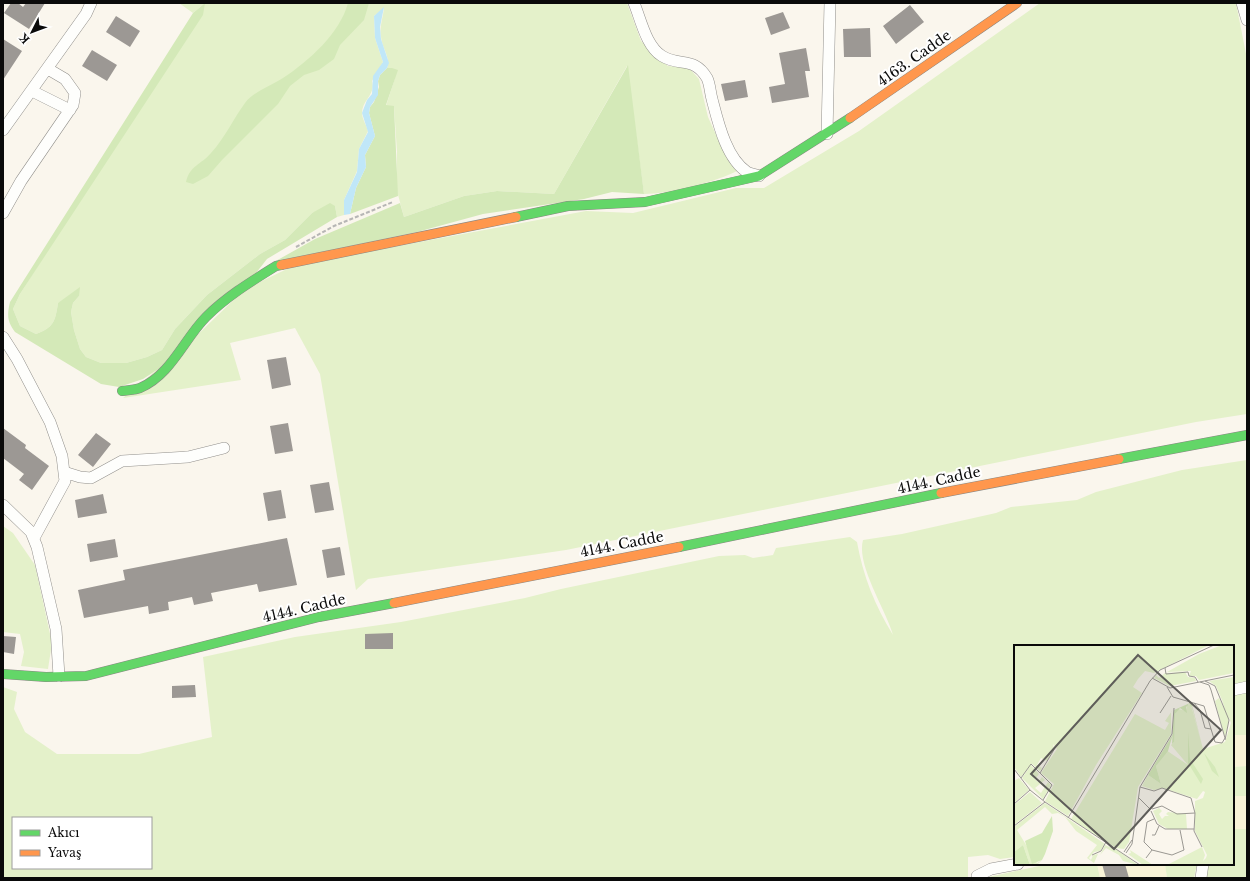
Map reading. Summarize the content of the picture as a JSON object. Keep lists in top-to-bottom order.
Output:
{
  "streets": {
    "street": ["4163. Cadde", "4144. Cadde"]
  },
  "legend": ["Akıcı", "Yavaş"],
  "north": "bottom left"
}
